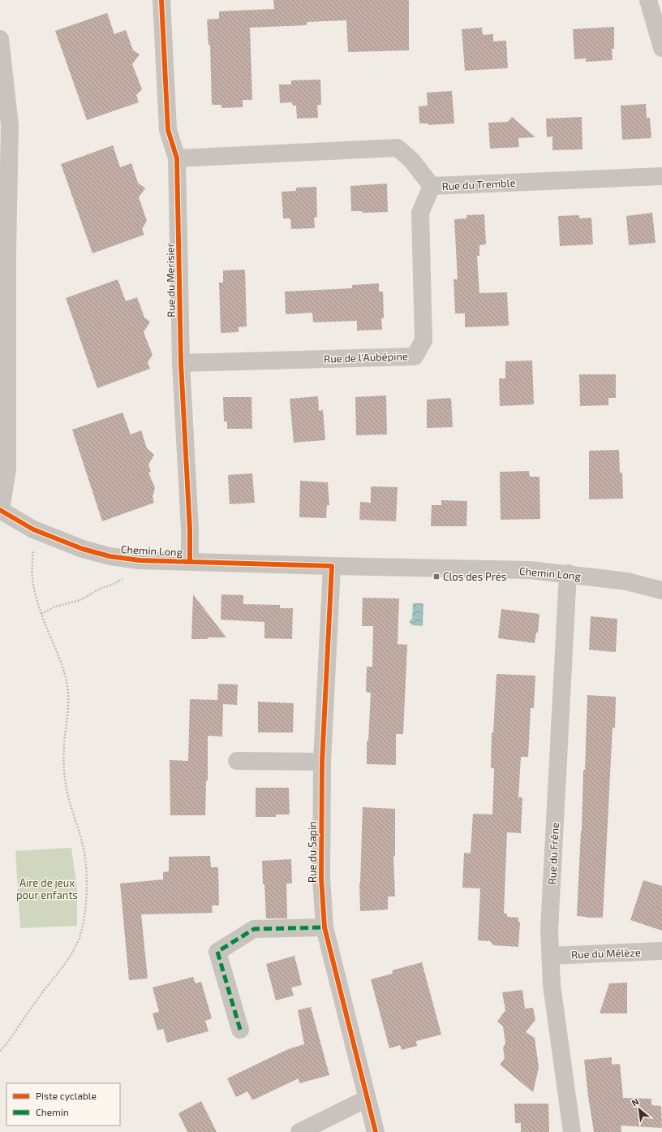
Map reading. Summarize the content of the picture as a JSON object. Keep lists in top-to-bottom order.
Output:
{
  "streets": {
    "street": [
      "Rue du Tremble",
      "Rue du Merisier",
      "Rue de l'Aubépine",
      "Chemin Long",
      "Rue du Sapin",
      "Rue du Frêne",
      "Rue du Mélèze"
    ]
  },
  "crossings": [
    ["Rue du Tremble", "Rue du Merisier"],
    ["Rue du Tremble", "Rue de l'Aubépine"],
    ["Rue du Merisier", "Rue de l'Aubépine"],
    ["Rue du Merisier", "Chemin Long"],
    ["Chemin Long", "Rue du Sapin"],
    ["Chemin Long", "Rue du Frêne"],
    ["Rue du Frêne", "Rue du Mélèze"]
  ],
  "parks": ["Aire de jeux pour enfants"],
  "places": {
    "transit": ["Clos des Prés"]
  },
  "legend": ["Piste cyclable", "Chemin"],
  "north": "top left"
}
